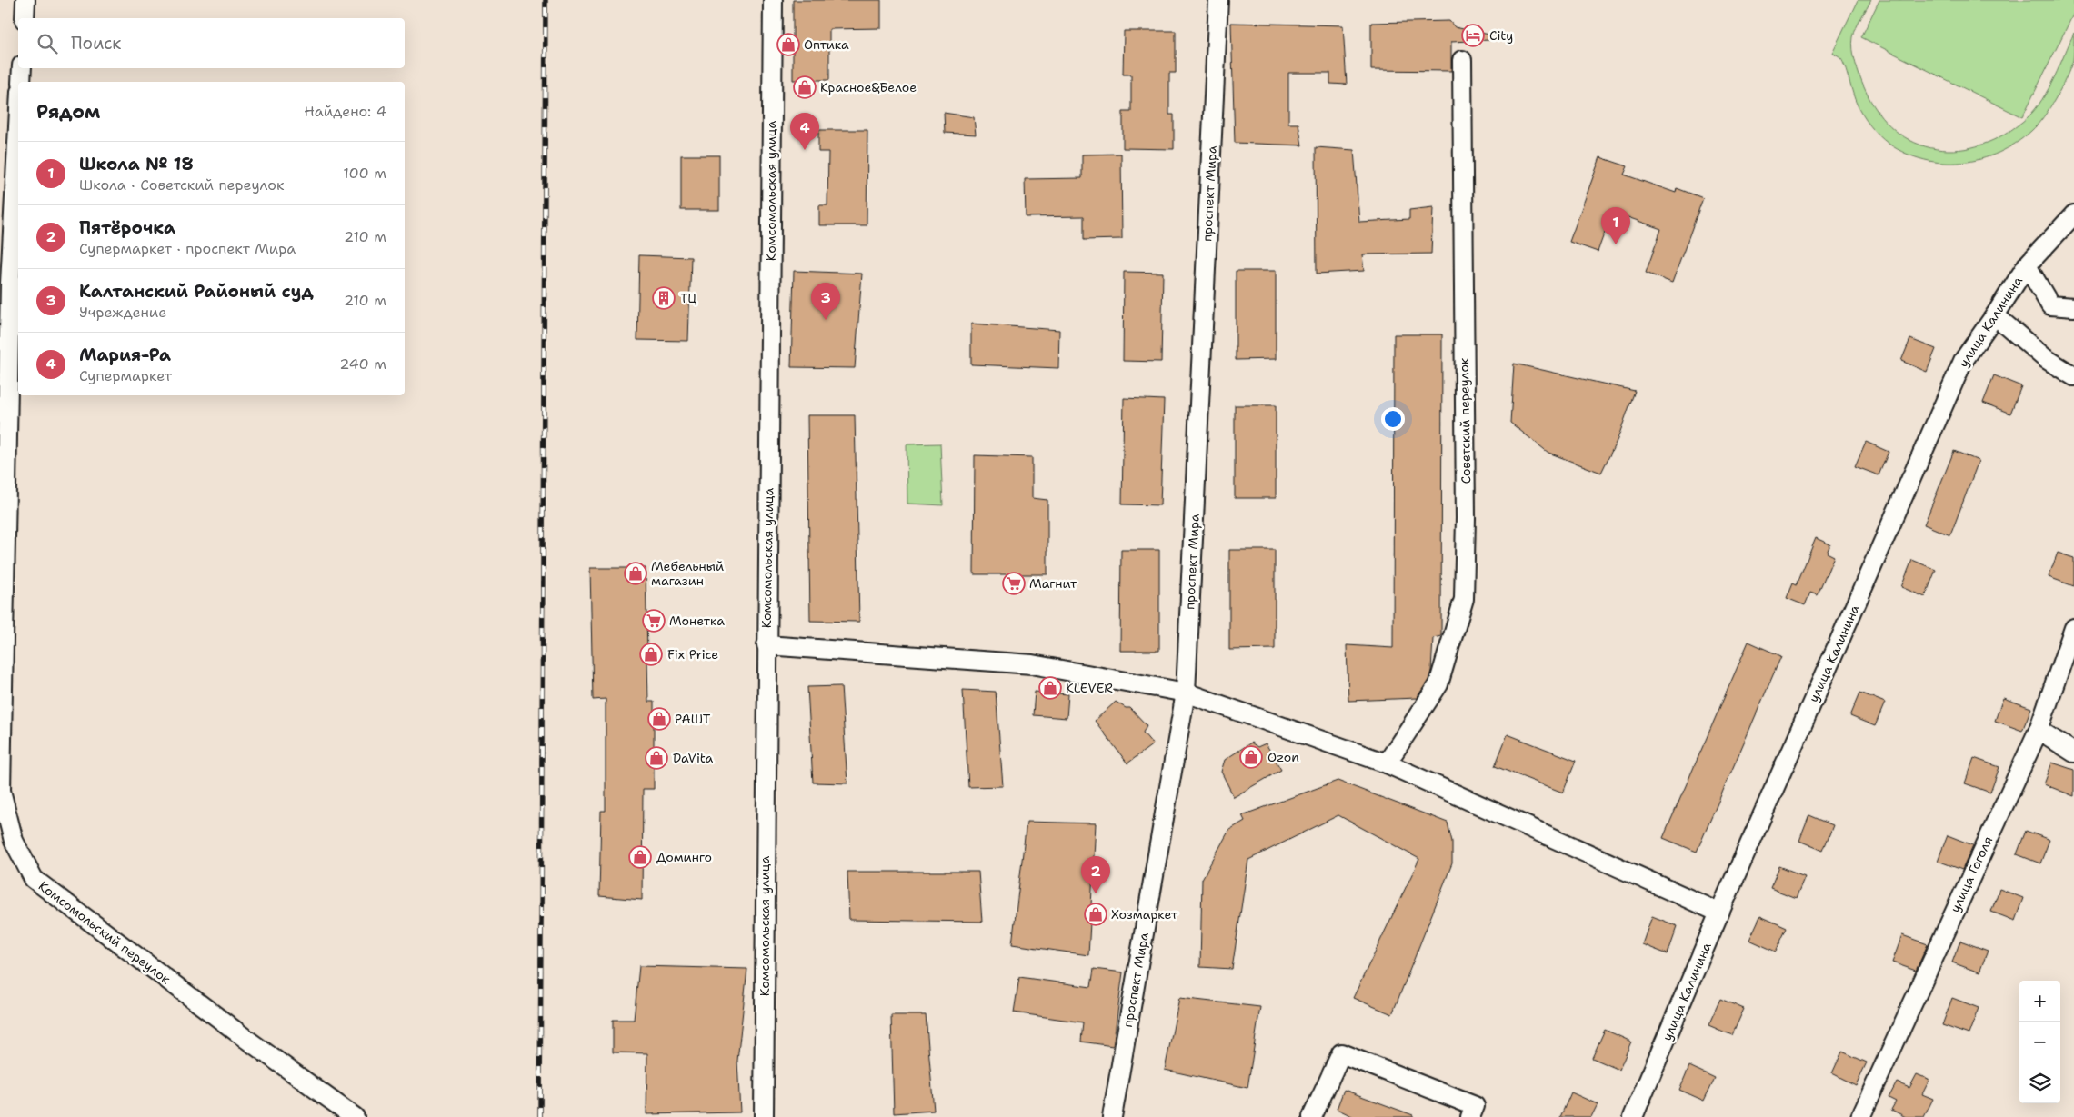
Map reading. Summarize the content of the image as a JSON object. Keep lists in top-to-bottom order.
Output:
{
  "streets": {
    "street": [
      "Комсомольская улица",
      "проспект Мира",
      "улица Калинина",
      "Советский переулок",
      "улица Гоголя",
      "Комсомольский переулок"
    ]
  },
  "places": {
    "hotel": ["City"],
    "shop": [
      "Оптика",
      "Красное&Белое",
      "Мебельный магазин",
      "Fix Price",
      "KLEVER",
      "РАШТ",
      "Ozon",
      "DaVita",
      "Доминго",
      "Хозмаркет"
    ],
    "building": ["ТЦ"],
    "supermarket": ["Магнит", "Монетка"]
  },
  "page": {
    "search": "Поиск",
    "heading": ["Рядом", "Найдено: 4"],
    "pins": [
      "4",
      "1",
      "3",
      "2"
    ],
    "list": [
      {
        "mark": "1",
        "name": "Школа № 18",
        "note": "Школа · Советский переулок",
        "value": "100 m"
      },
      {
        "mark": "2",
        "name": "Пятёрочка",
        "note": "Супермаркет · проспект Мира",
        "value": "210 m"
      },
      {
        "mark": "3",
        "name": "Калтанский Районый суд",
        "note": "Учреждение",
        "value": "210 m"
      },
      {
        "mark": "4",
        "name": "Мария-Ра",
        "note": "Супермаркет",
        "value": "240 m"
      }
    ],
    "map_buttons": ["+", "−"]
  }
}
